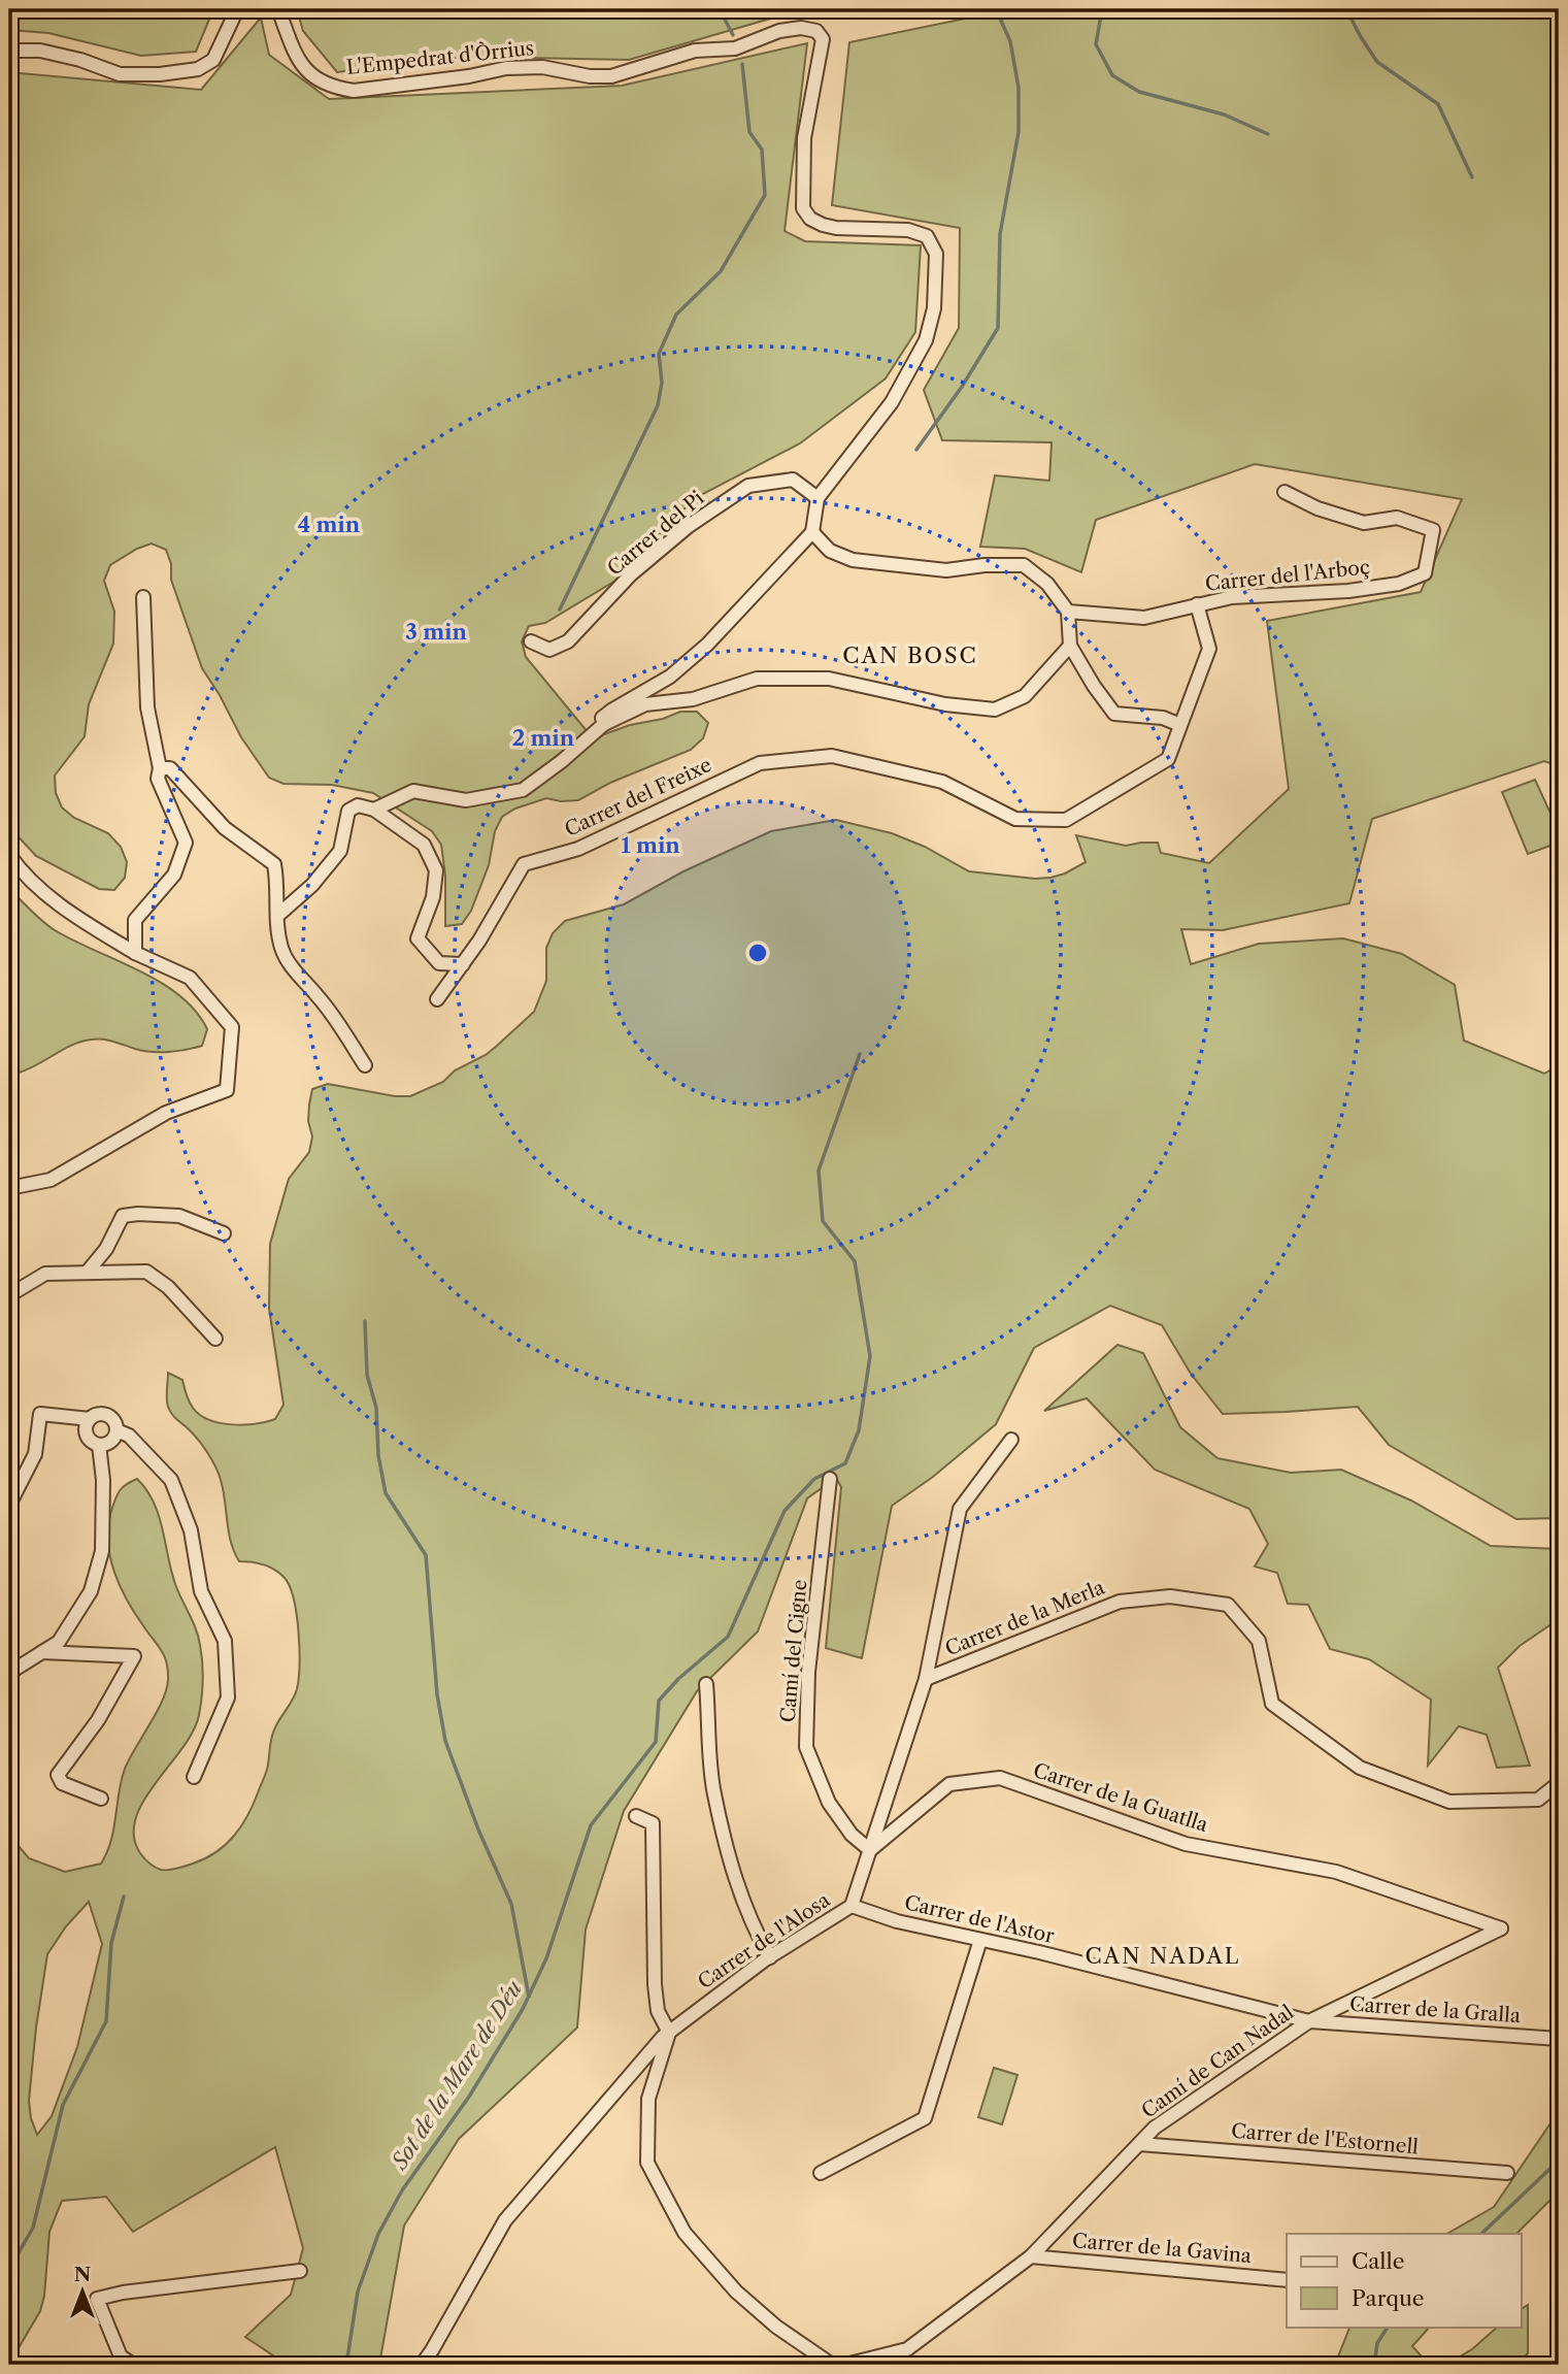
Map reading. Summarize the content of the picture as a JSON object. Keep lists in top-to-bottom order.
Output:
{
  "streets": {
    "street": [
      "L'Empedrat d'Òrrius",
      "Carrer del Pi",
      "Carrer del l'Arboç",
      "Carrer del Freixe",
      "Carrer de la Merla",
      "Camí del Cigne",
      "Carrer de la Guatlla",
      "Carrer de l'Astor",
      "Carrer de l'Alosa",
      "Carrer de la Gralla",
      "Camí de Can Nadal",
      "Carrer de l'Estornell",
      "Carrer de la Gavina"
    ]
  },
  "crossings": [
    ["L'Empedrat d'Òrrius", "Carrer del Pi"],
    ["Carrer del l'Arboç", "Carrer del Freixe"],
    ["Carrer de la Merla", "Carrer de l'Alosa"],
    ["Camí del Cigne", "Carrer de la Guatlla"],
    ["Camí del Cigne", "Carrer de l'Alosa"],
    ["Carrer de la Guatlla", "Carrer de l'Alosa"],
    ["Carrer de la Guatlla", "Camí de Can Nadal"],
    ["Carrer de l'Astor", "Carrer de l'Alosa"],
    ["Carrer de l'Astor", "Carrer de la Gralla"],
    ["Carrer de l'Astor", "Camí de Can Nadal"],
    ["Carrer de la Gralla", "Camí de Can Nadal"],
    ["Camí de Can Nadal", "Carrer de l'Estornell"],
    ["Camí de Can Nadal", "Carrer de la Gavina"]
  ],
  "districts": ["CAN BOSC", "CAN NADAL"],
  "water": ["Sot de la Mare de Déu"],
  "legend": ["Calle", "Parque"],
  "north": "top",
  "rings": [
    "4 min",
    "3 min",
    "2 min",
    "1 min"
  ]
}
